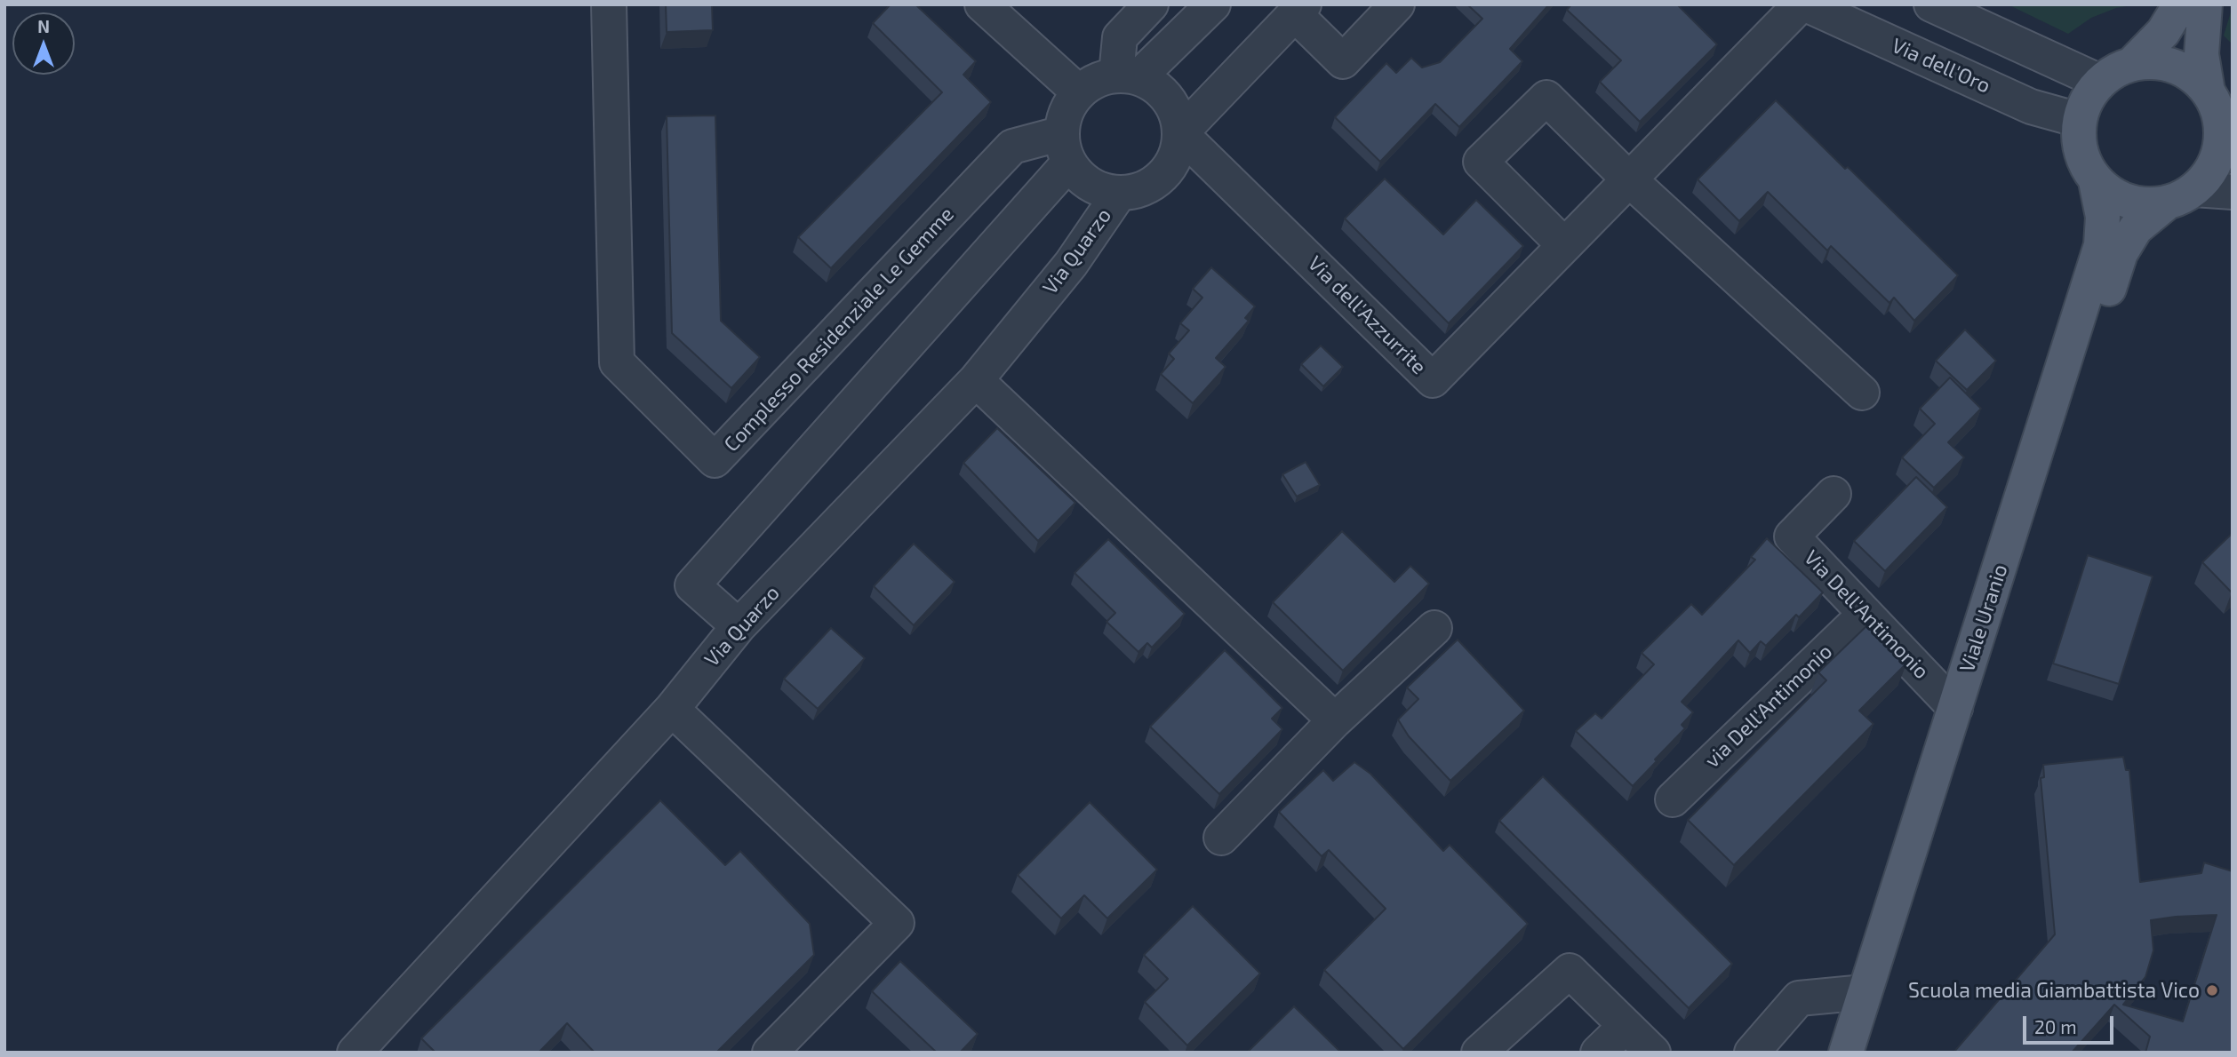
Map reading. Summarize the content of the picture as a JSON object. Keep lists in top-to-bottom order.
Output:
{
  "streets": {
    "main road": ["Viale Uranio"],
    "street": [
      "Via dell'Oro",
      "Via Quarzo",
      "Via dell'Azzurrite",
      "Complesso Residenziale Le Gemme",
      "Via Dell'Antimonio",
      "via Dell'Antimonio"
    ]
  },
  "crossings": [
    ["Via dell'Oro", "Viale Uranio"],
    ["Via Quarzo", "Via dell'Azzurrite"],
    ["Via Quarzo", "Complesso Residenziale Le Gemme"],
    ["Via dell'Azzurrite", "Complesso Residenziale Le Gemme"],
    ["Via Dell'Antimonio", "Viale Uranio"],
    ["Via Dell'Antimonio", "via Dell'Antimonio"]
  ],
  "places": ["Scuola media Giambattista Vico"],
  "scale_bar": "20 m",
  "north": "top"
}
